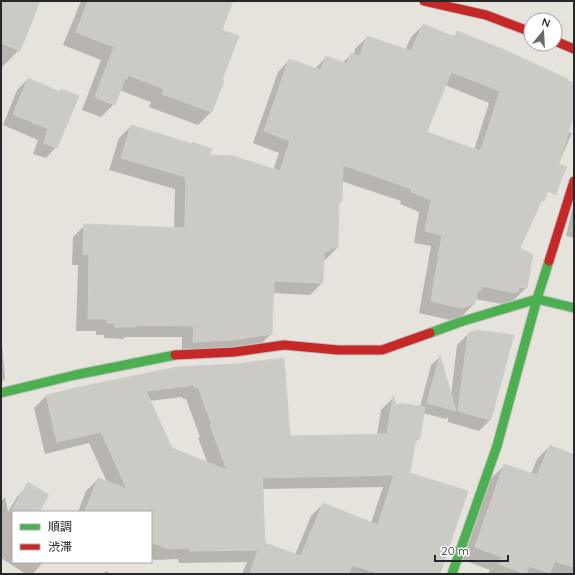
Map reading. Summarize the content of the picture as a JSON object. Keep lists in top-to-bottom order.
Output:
{
  "legend": ["順調", "渋滞"],
  "scale_bar": "20 m",
  "north": "top"
}
